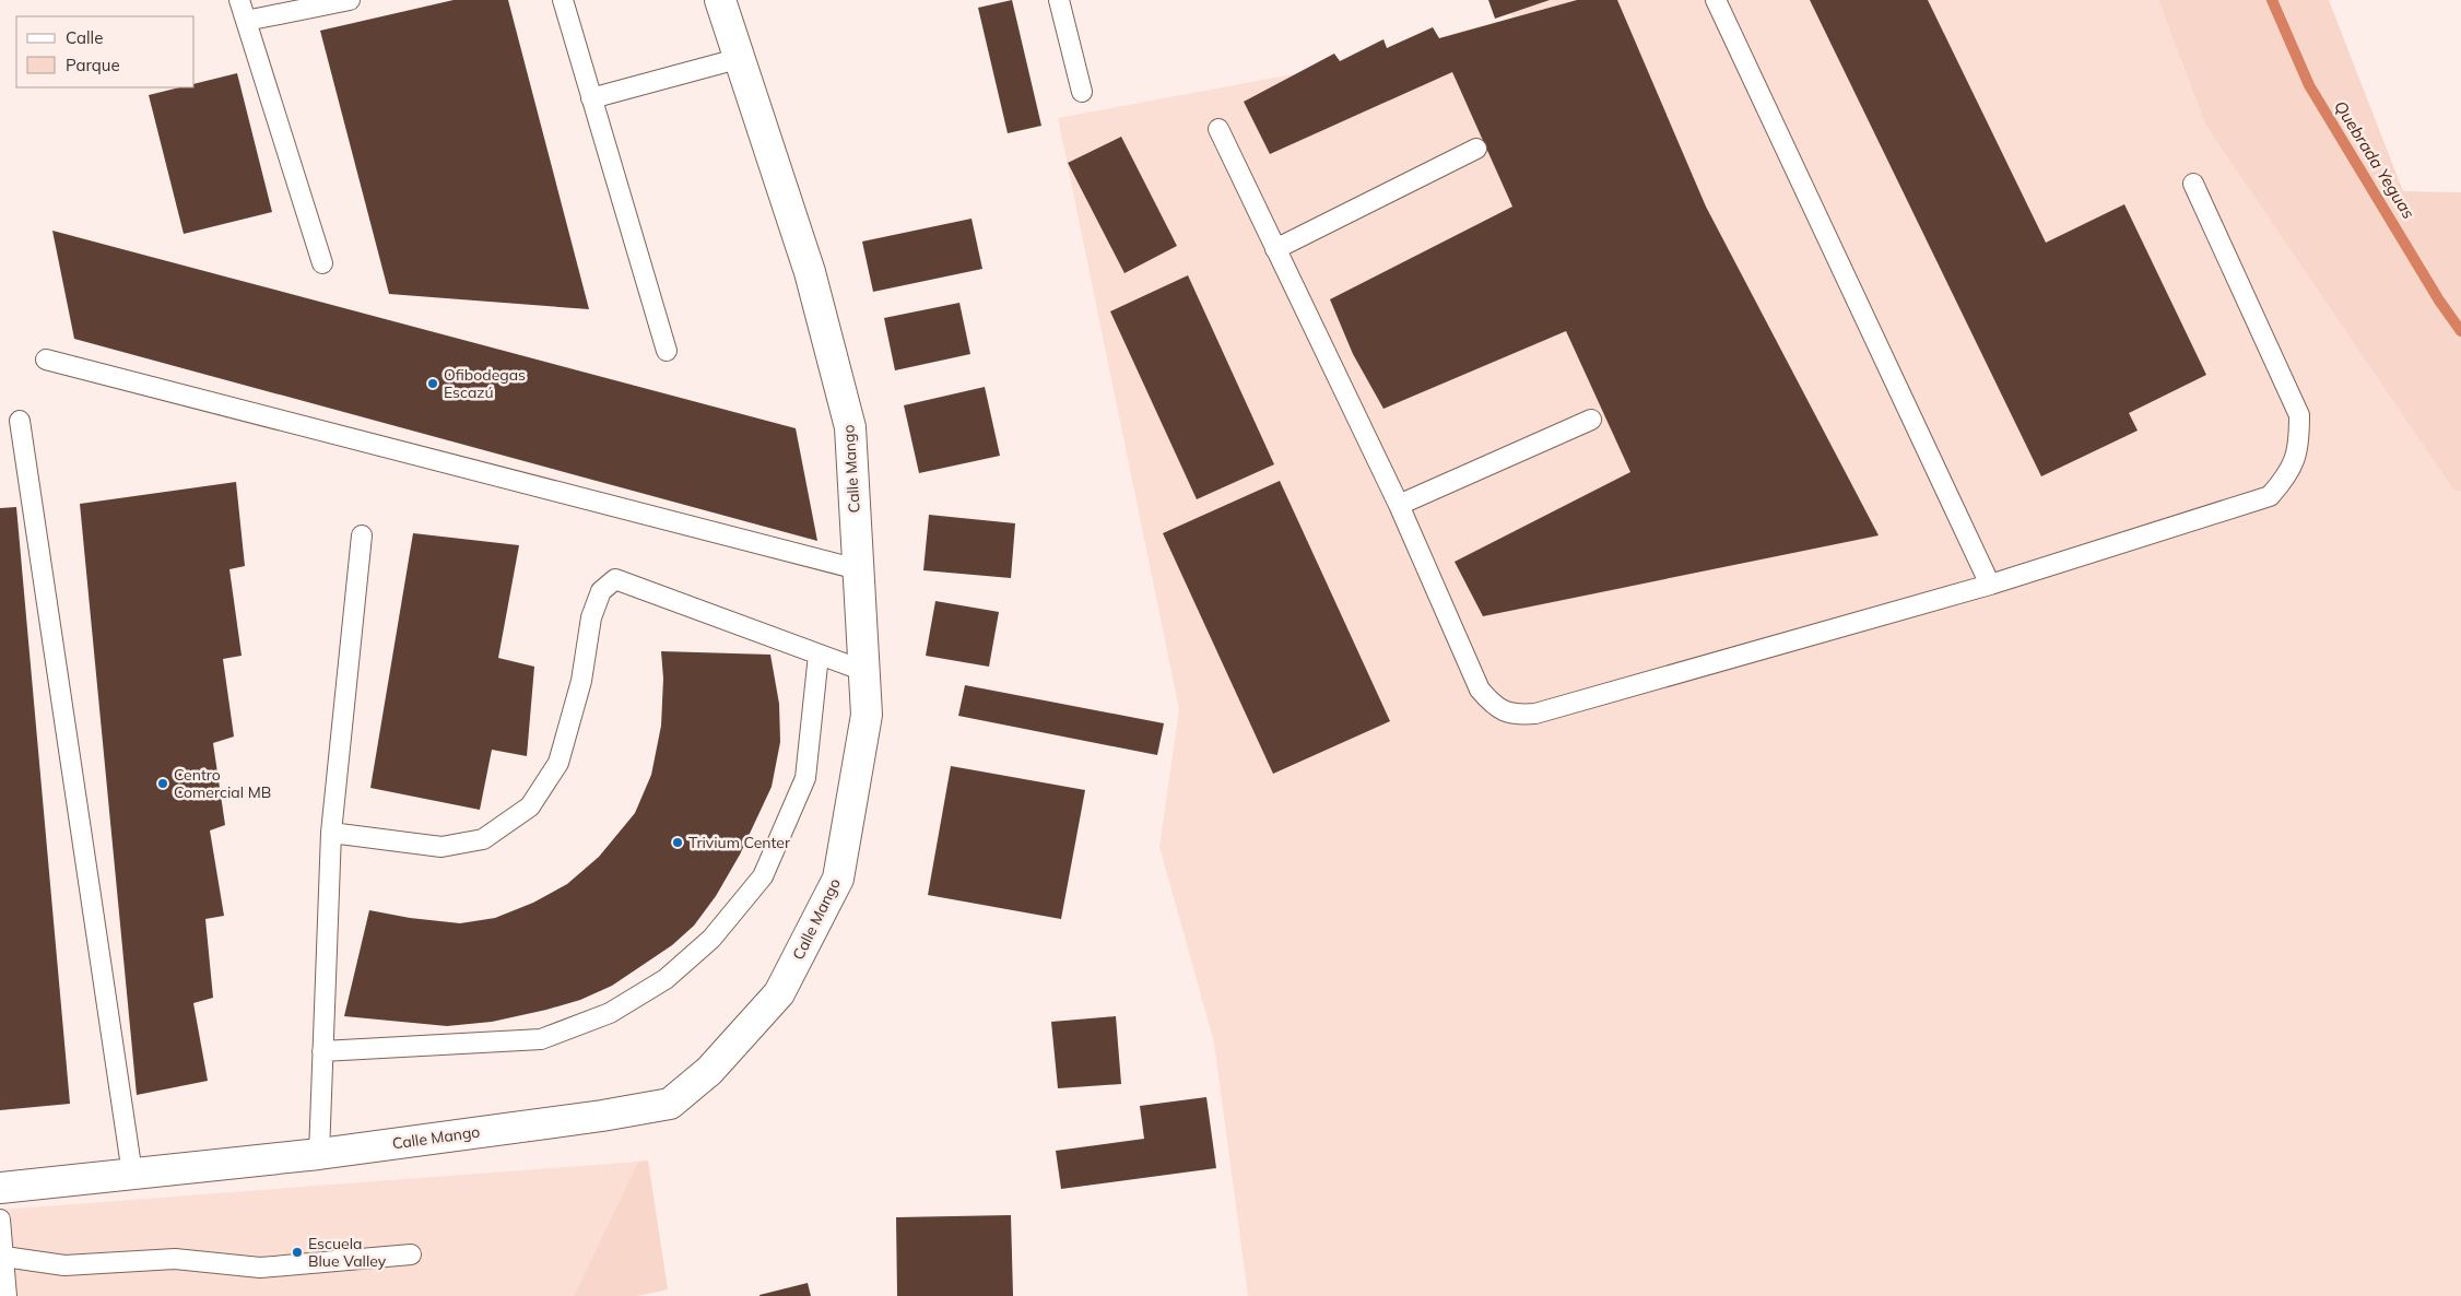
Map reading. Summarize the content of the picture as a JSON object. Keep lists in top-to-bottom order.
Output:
{
  "streets": {
    "street": ["Calle Mango"]
  },
  "water": ["Quebrada Yeguas"],
  "places": [
    "Ofibodegas Escazú",
    "Centro Comercial MB",
    "Trivium Center",
    "Escuela Blue Valley"
  ],
  "legend": ["Calle", "Parque"]
}
